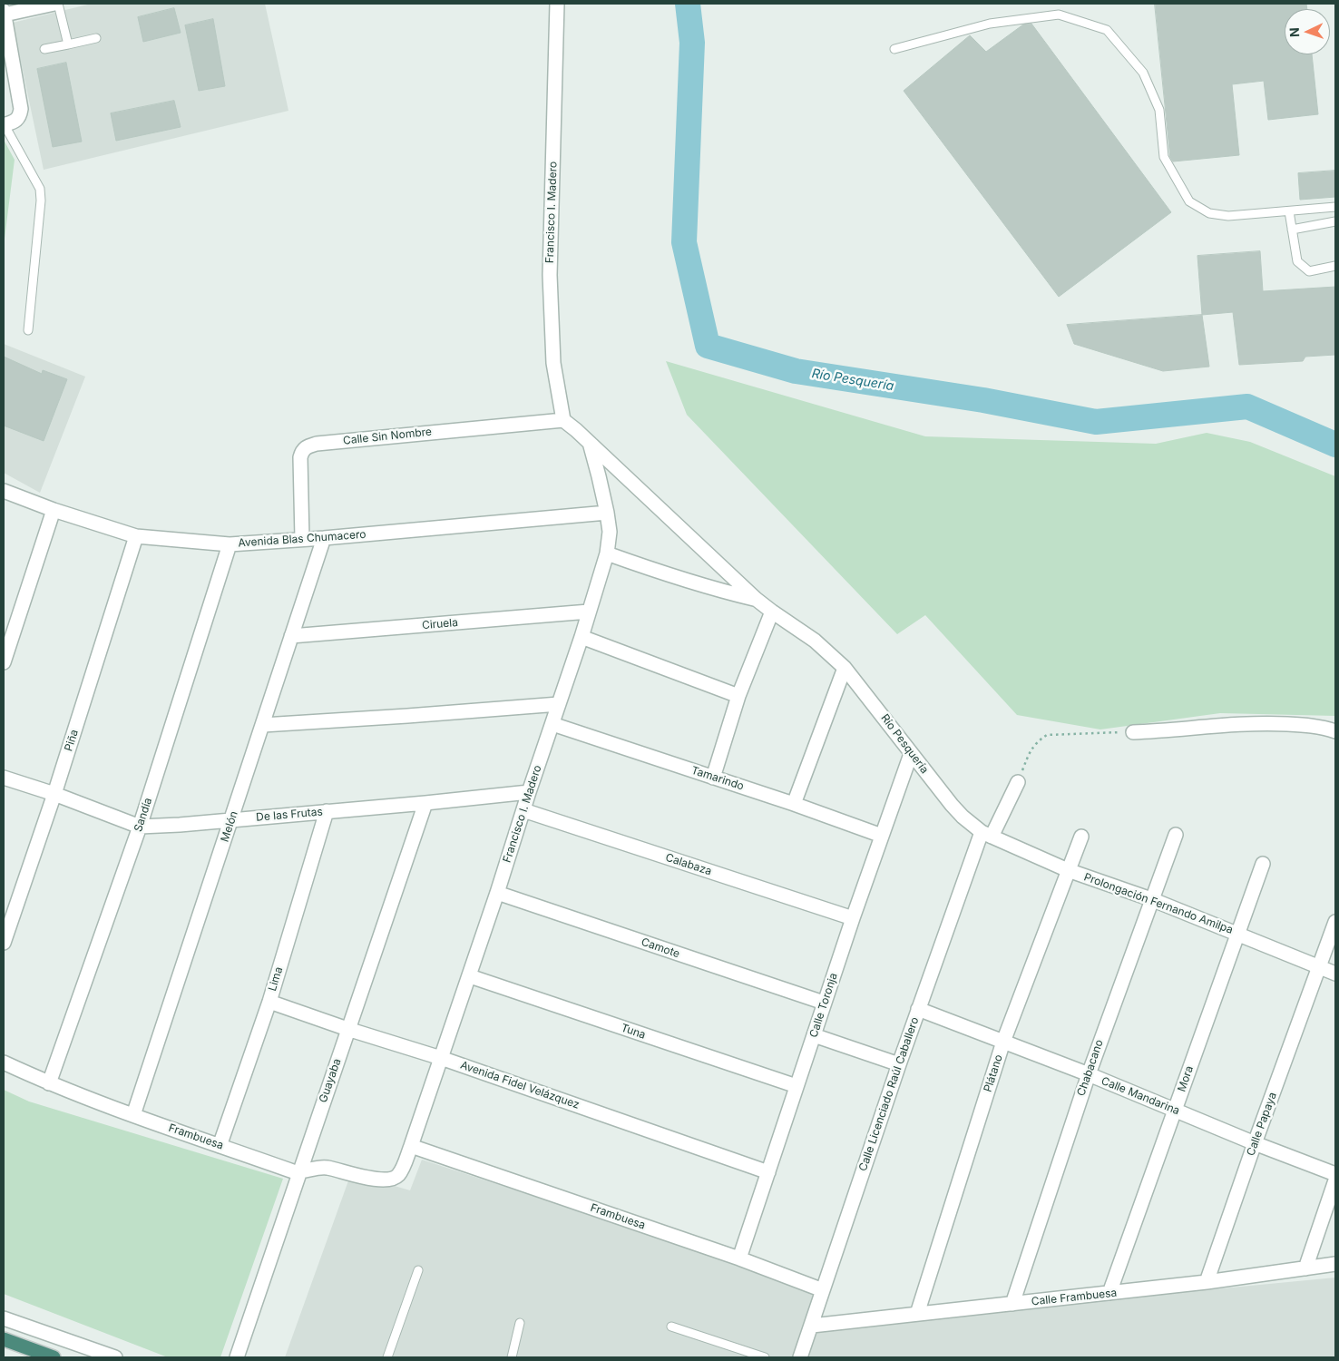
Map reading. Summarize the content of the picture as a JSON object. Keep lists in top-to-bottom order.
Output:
{
  "streets": {
    "street": [
      "Francisco I. Madero",
      "Calle Sin Nombre",
      "Avenida Blas Chumacero",
      "Ciruela",
      "Piña",
      "Río Pesquería",
      "Tamarindo",
      "Sandía",
      "De las Frutas",
      "Melón",
      "Calabaza",
      "Prolongación Fernando Amilpa",
      "Camote",
      "Lima",
      "Calle Toronja",
      "Tuna",
      "Chabacano",
      "Plátano",
      "Mora",
      "Guayaba",
      "Avenida Fidel Velázquez",
      "Calle Licenciado Raúl Caballero",
      "Calle Mandarina",
      "Calle Papaya",
      "Frambuesa",
      "Calle Frambuesa"
    ]
  },
  "crossings": [
    ["Francisco I. Madero", "Calle Sin Nombre"],
    ["Francisco I. Madero", "Avenida Blas Chumacero"],
    ["Francisco I. Madero", "Ciruela"],
    ["Francisco I. Madero", "Río Pesquería"],
    ["Francisco I. Madero", "Tamarindo"],
    ["Francisco I. Madero", "De las Frutas"],
    ["Francisco I. Madero", "Calabaza"],
    ["Francisco I. Madero", "Camote"],
    ["Francisco I. Madero", "Tuna"],
    ["Francisco I. Madero", "Avenida Fidel Velázquez"],
    ["Francisco I. Madero", "Frambuesa"],
    ["Calle Sin Nombre", "Avenida Blas Chumacero"],
    ["Calle Sin Nombre", "Río Pesquería"],
    ["Avenida Blas Chumacero", "Piña"],
    ["Avenida Blas Chumacero", "Sandía"],
    ["Avenida Blas Chumacero", "Melón"],
    ["Ciruela", "Melón"],
    ["Piña", "De las Frutas"],
    ["Río Pesquería", "Prolongación Fernando Amilpa"],
    ["Río Pesquería", "Calle Toronja"],
    ["Río Pesquería", "Calle Licenciado Raúl Caballero"],
    ["Tamarindo", "Calle Toronja"],
    ["Sandía", "De las Frutas"],
    ["Sandía", "Frambuesa"],
    ["De las Frutas", "Melón"],
    ["De las Frutas", "Lima"],
    ["De las Frutas", "Guayaba"],
    ["Melón", "Frambuesa"],
    ["Calabaza", "Calle Toronja"],
    ["Prolongación Fernando Amilpa", "Chabacano"],
    ["Prolongación Fernando Amilpa", "Plátano"],
    ["Prolongación Fernando Amilpa", "Mora"],
    ["Prolongación Fernando Amilpa", "Calle Licenciado Raúl Caballero"],
    ["Prolongación Fernando Amilpa", "Calle Papaya"],
    ["Camote", "Calle Toronja"],
    ["Lima", "Avenida Fidel Velázquez"],
    ["Lima", "Frambuesa"],
    ["Calle Toronja", "Tuna"],
    ["Calle Toronja", "Avenida Fidel Velázquez"],
    ["Calle Toronja", "Frambuesa"],
    ["Chabacano", "Calle Mandarina"],
    ["Chabacano", "Calle Frambuesa"],
    ["Plátano", "Calle Mandarina"],
    ["Plátano", "Calle Frambuesa"],
    ["Mora", "Calle Mandarina"],
    ["Mora", "Calle Frambuesa"],
    ["Guayaba", "Avenida Fidel Velázquez"],
    ["Guayaba", "Frambuesa"],
    ["Calle Licenciado Raúl Caballero", "Calle Mandarina"],
    ["Calle Licenciado Raúl Caballero", "Frambuesa"],
    ["Calle Licenciado Raúl Caballero", "Calle Frambuesa"],
    ["Calle Mandarina", "Calle Papaya"],
    ["Calle Papaya", "Calle Frambuesa"]
  ],
  "water": ["Río Pesquería"],
  "north": "left"
}
